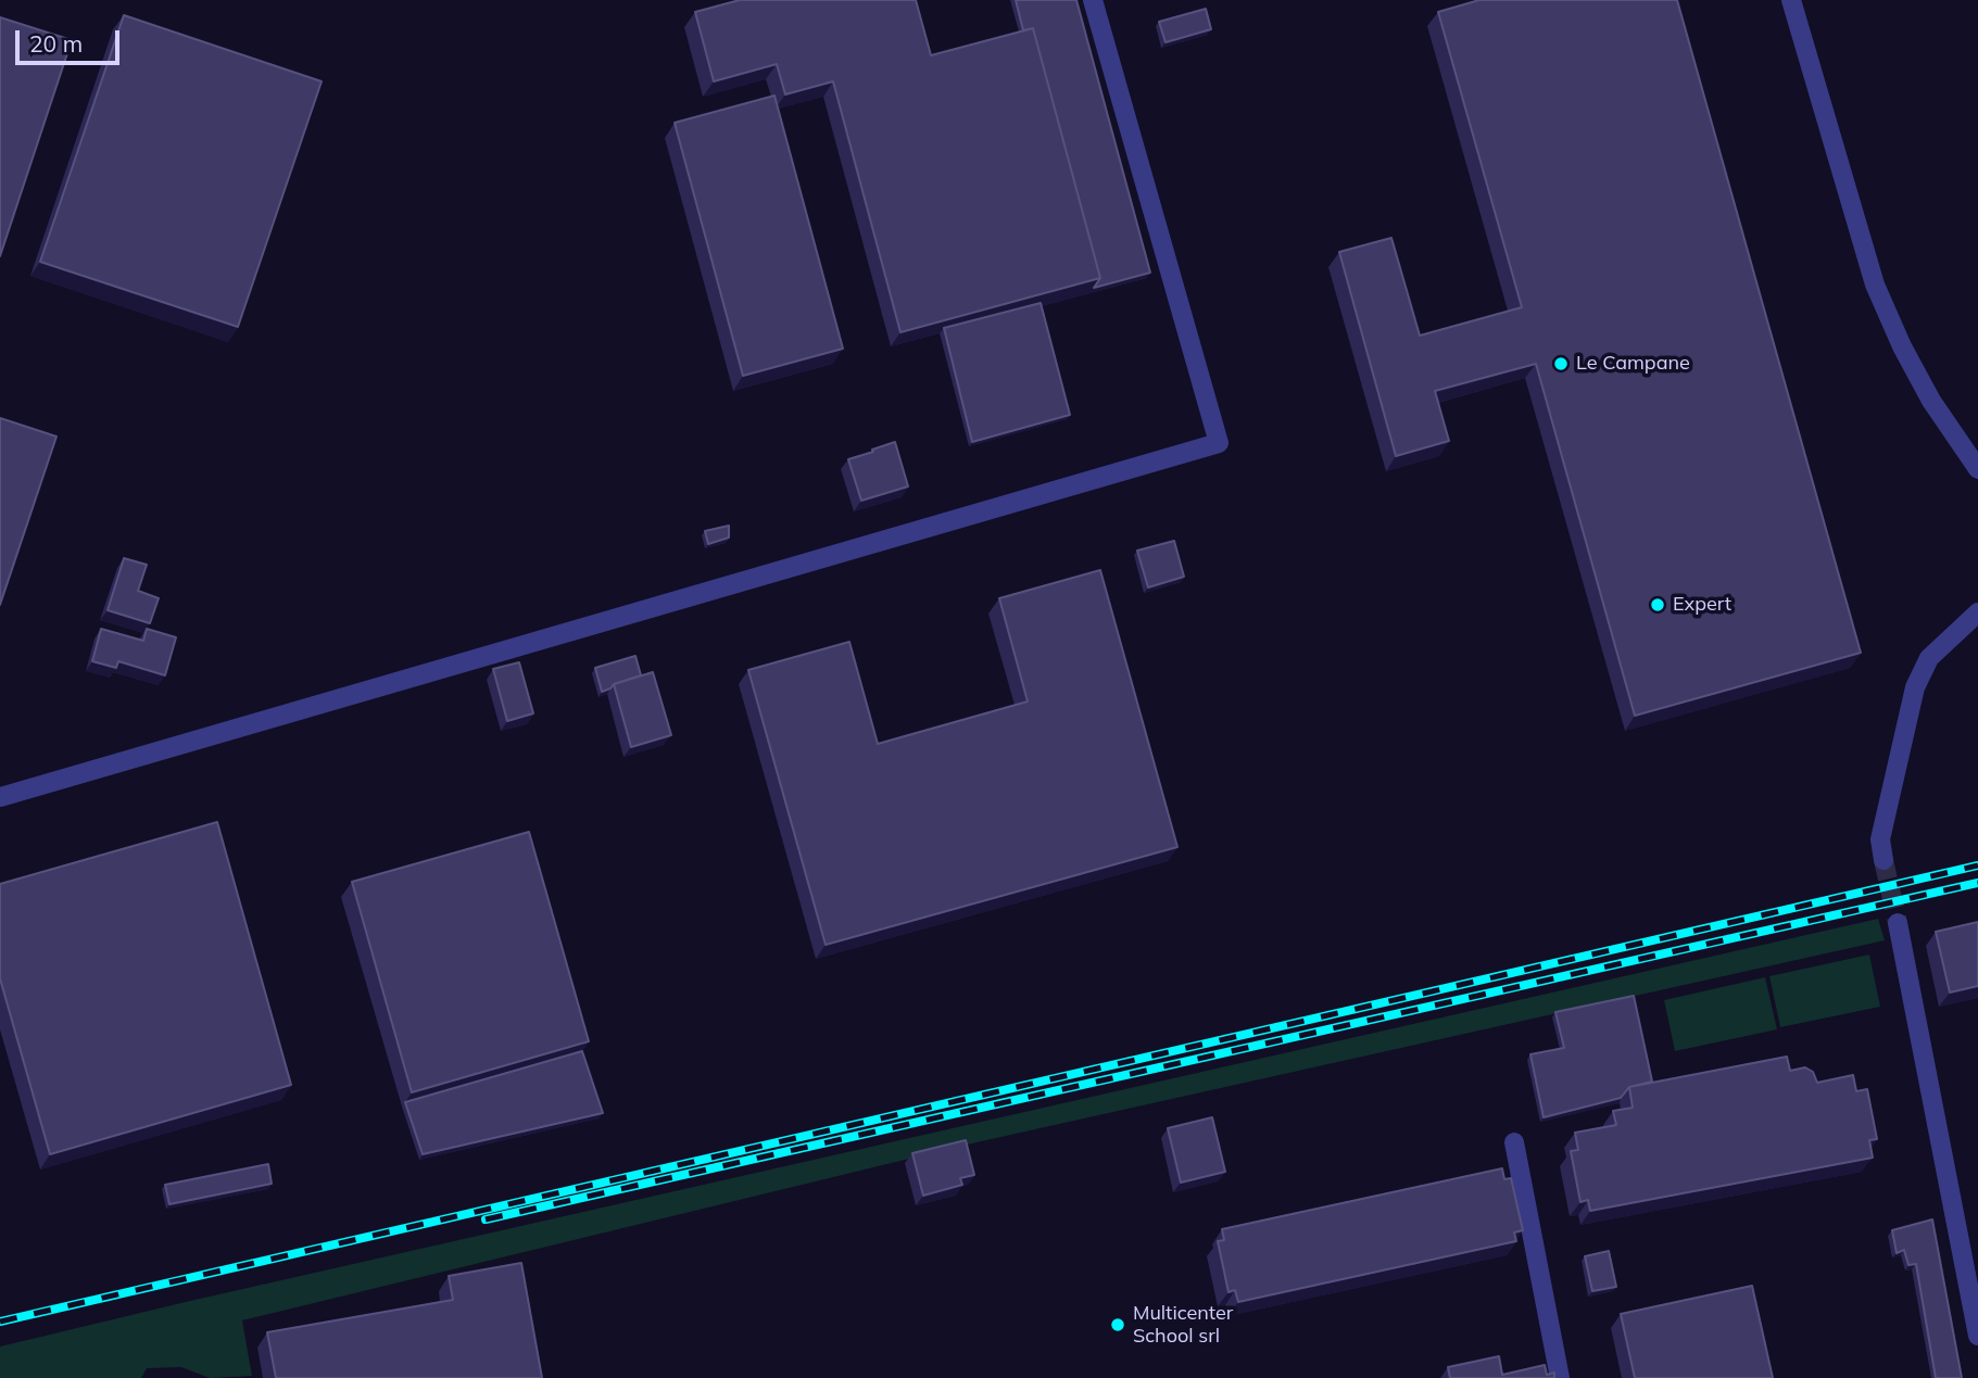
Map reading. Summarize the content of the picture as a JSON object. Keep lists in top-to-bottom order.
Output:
{
  "places": ["Le Campane", "Expert", "Multicenter School srl"],
  "scale_bar": "20 m"
}
